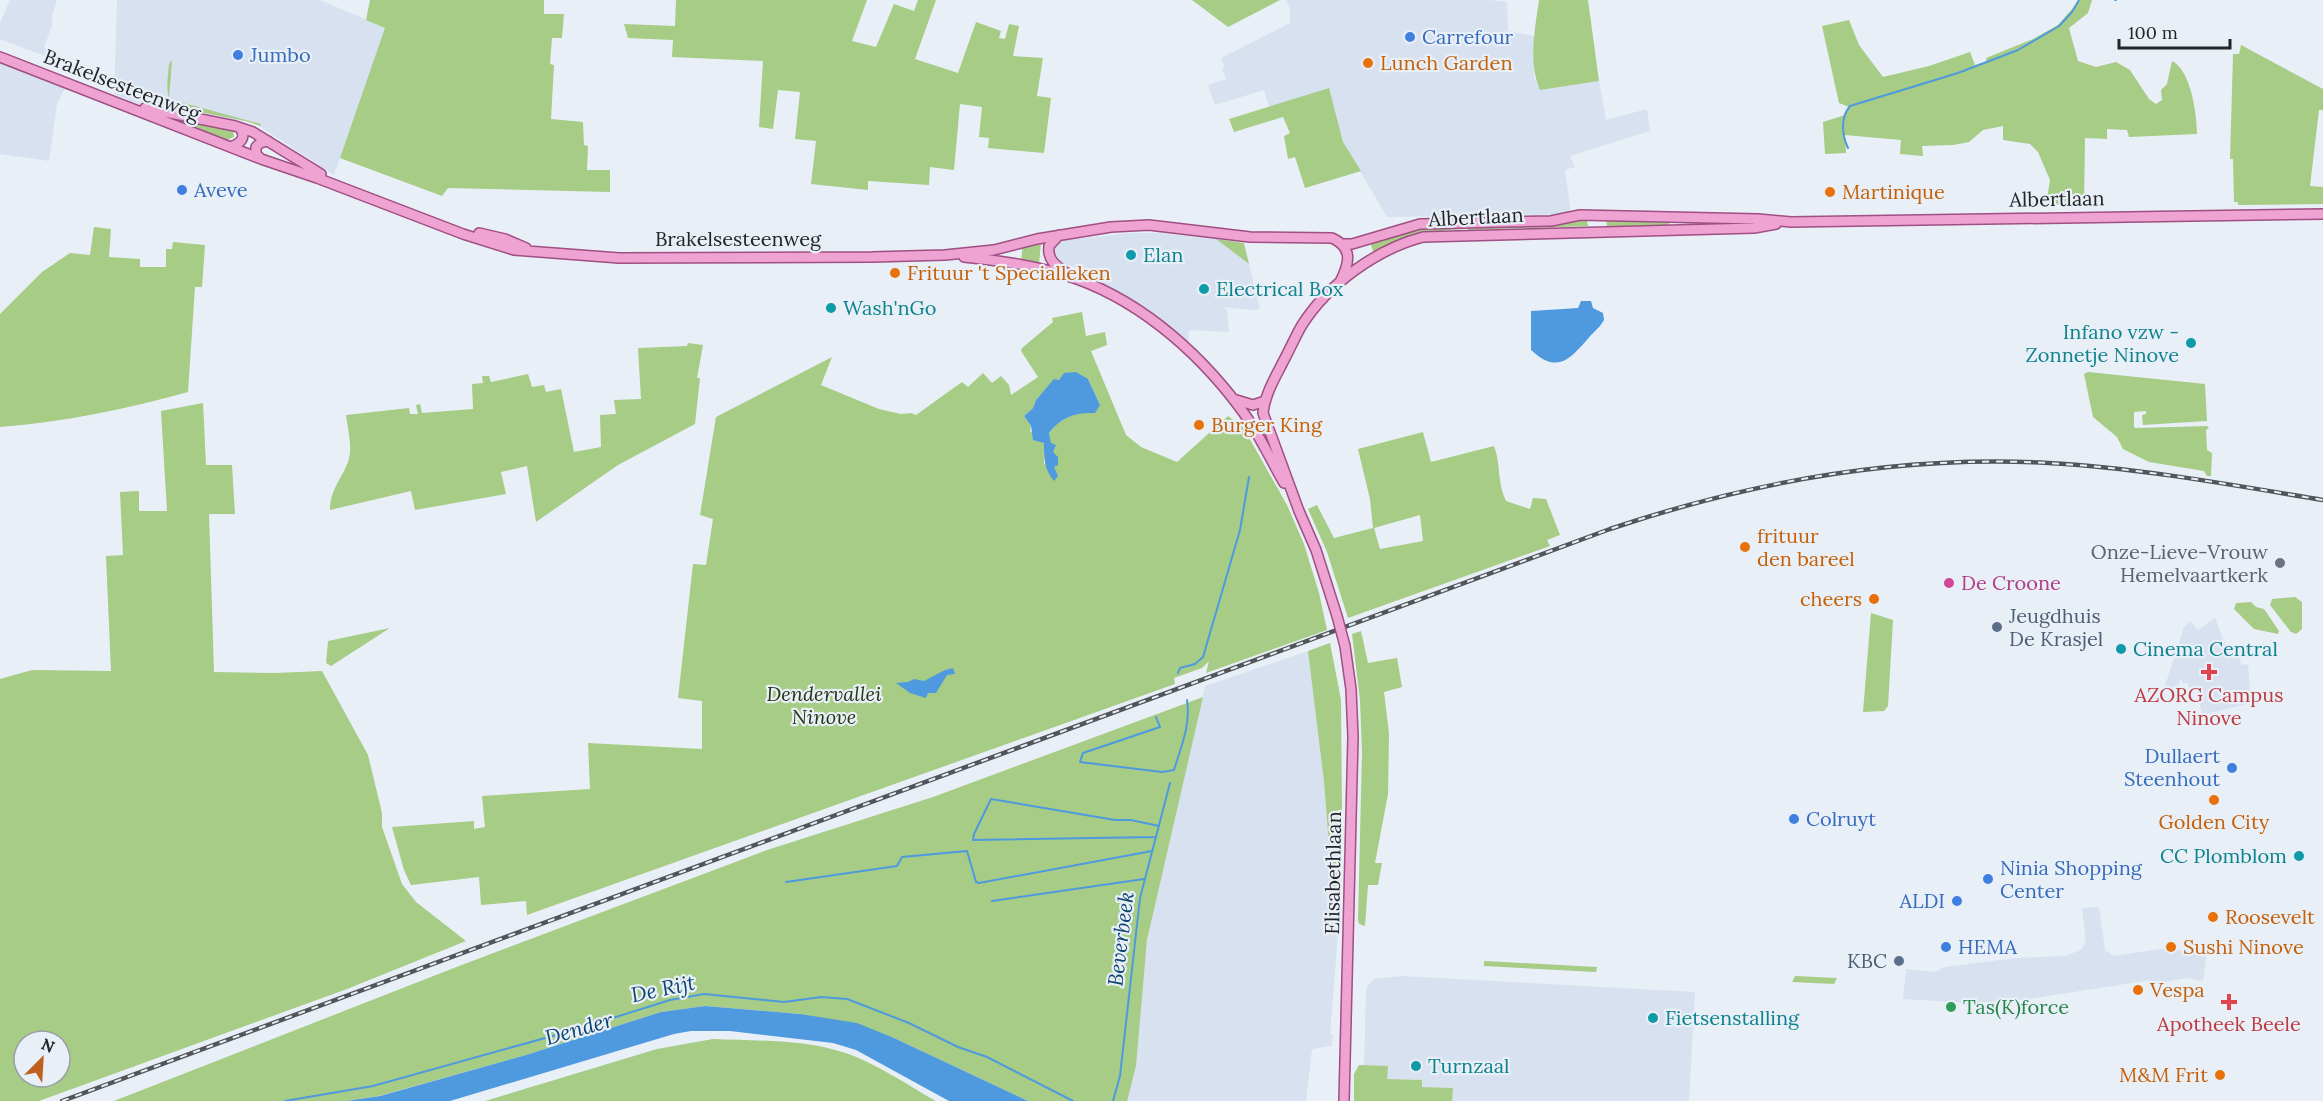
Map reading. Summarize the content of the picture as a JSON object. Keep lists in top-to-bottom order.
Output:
{
  "streets": {
    "main road": ["Brakelsesteenweg", "Albertlaan", "Elisabethlaan"]
  },
  "crossings": [
    ["Brakelsesteenweg", "Albertlaan"]
  ],
  "water": ["Beverbeek", "De Rijt", "Dender"],
  "parks": ["Dendervallei Ninove"],
  "places": {
    "other": [
      "Carrefour",
      "Jumbo",
      "Lunch Garden",
      "Aveve",
      "Martinique",
      "Elan",
      "Frituur 't Specialleken",
      "Electrical Box",
      "Wash'nGo",
      "Infano vzw - Zonnetje Ninove",
      "Burger King",
      "frituur den bareel",
      "Onze-Lieve-Vrouw Hemelvaartkerk",
      "De Croone",
      "cheers",
      "Jeugdhuis De Krasjel",
      "Cinema Central",
      "Dullaert Steenhout",
      "Golden City",
      "Colruyt",
      "CC Plomblom",
      "Ninia Shopping Center",
      "ALDI",
      "Roosevelt",
      "HEMA",
      "Sushi Ninove",
      "KBC",
      "Vespa",
      "Tas(K)force",
      "Fietsenstalling",
      "Turnzaal",
      "M&M Frit"
    ],
    "health": ["AZORG Campus Ninove", "Apotheek Beele"]
  },
  "scale_bar": "100 m",
  "north": "top right"
}
